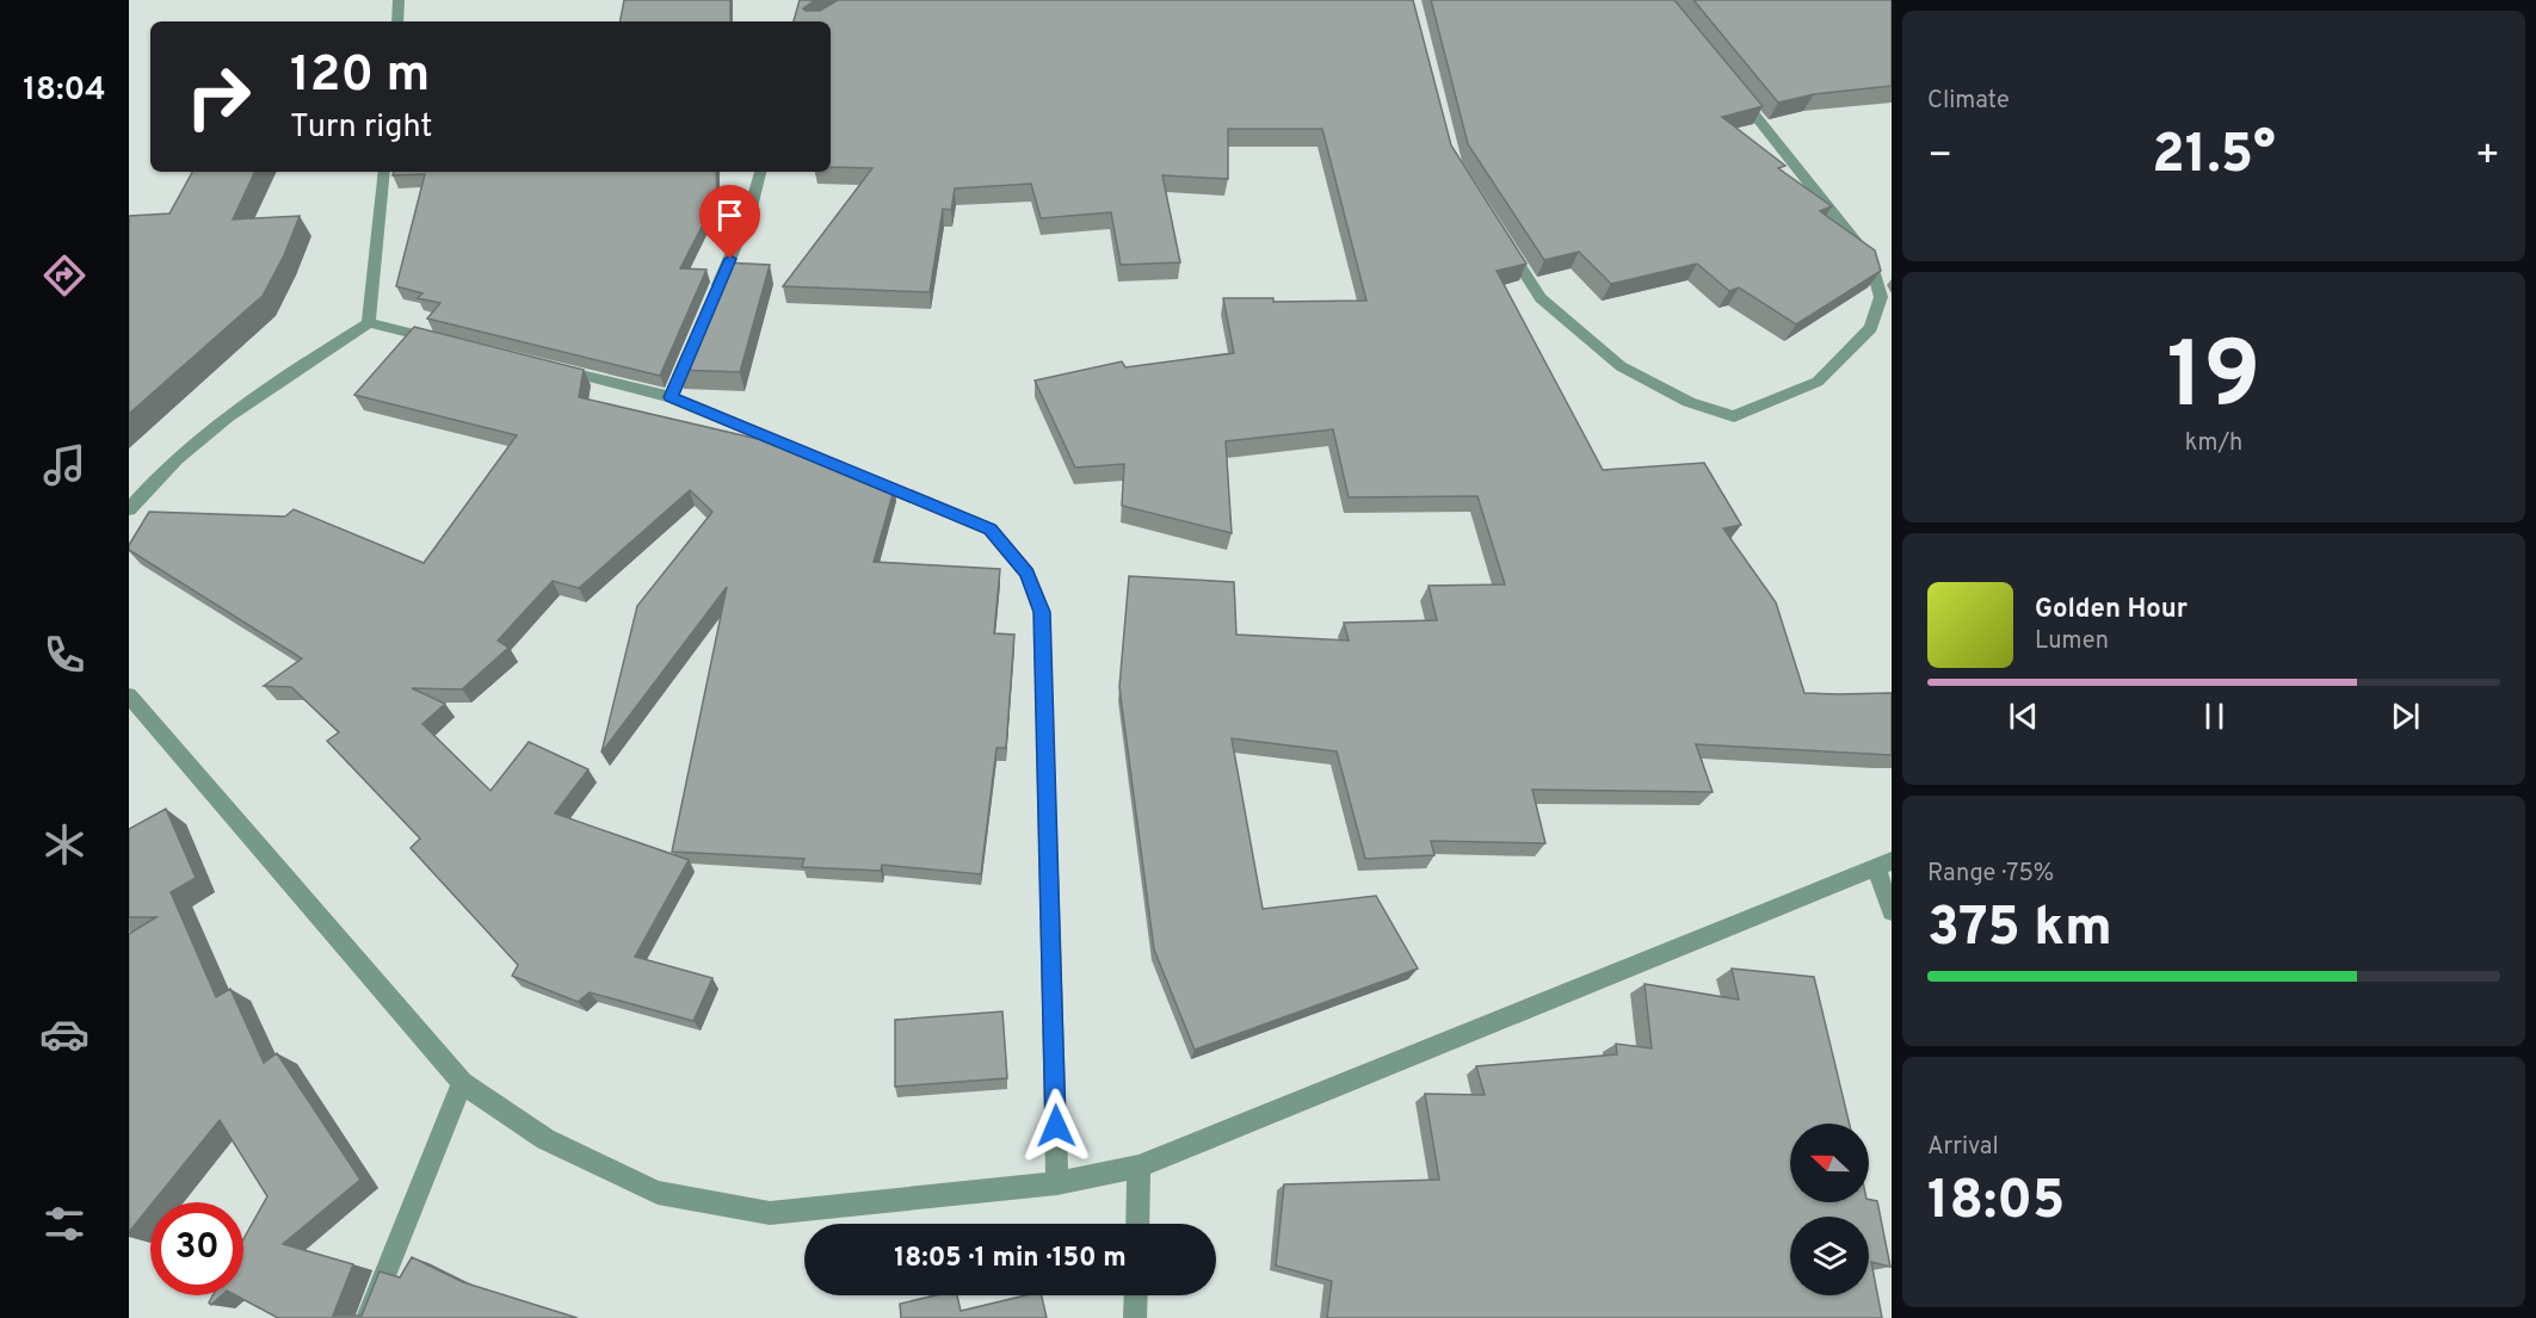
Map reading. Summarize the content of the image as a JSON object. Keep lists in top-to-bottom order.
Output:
{
  "north": "left",
  "page": {
    "tabs": "18:04",
    "tile": [
      "Climate",
      ["19", "km/h"],
      ["Range · 75%", "375 km"],
      ["Arrival", "18:05"]
    ],
    "turn": ["120 m", "Turn right"],
    "heat": ["−", "21.5°", "+"],
    "song": ["Golden Hour", "Lumen"],
    "limit": "30",
    "trip": "18:05 · 1 min · 150 m"
  }
}
